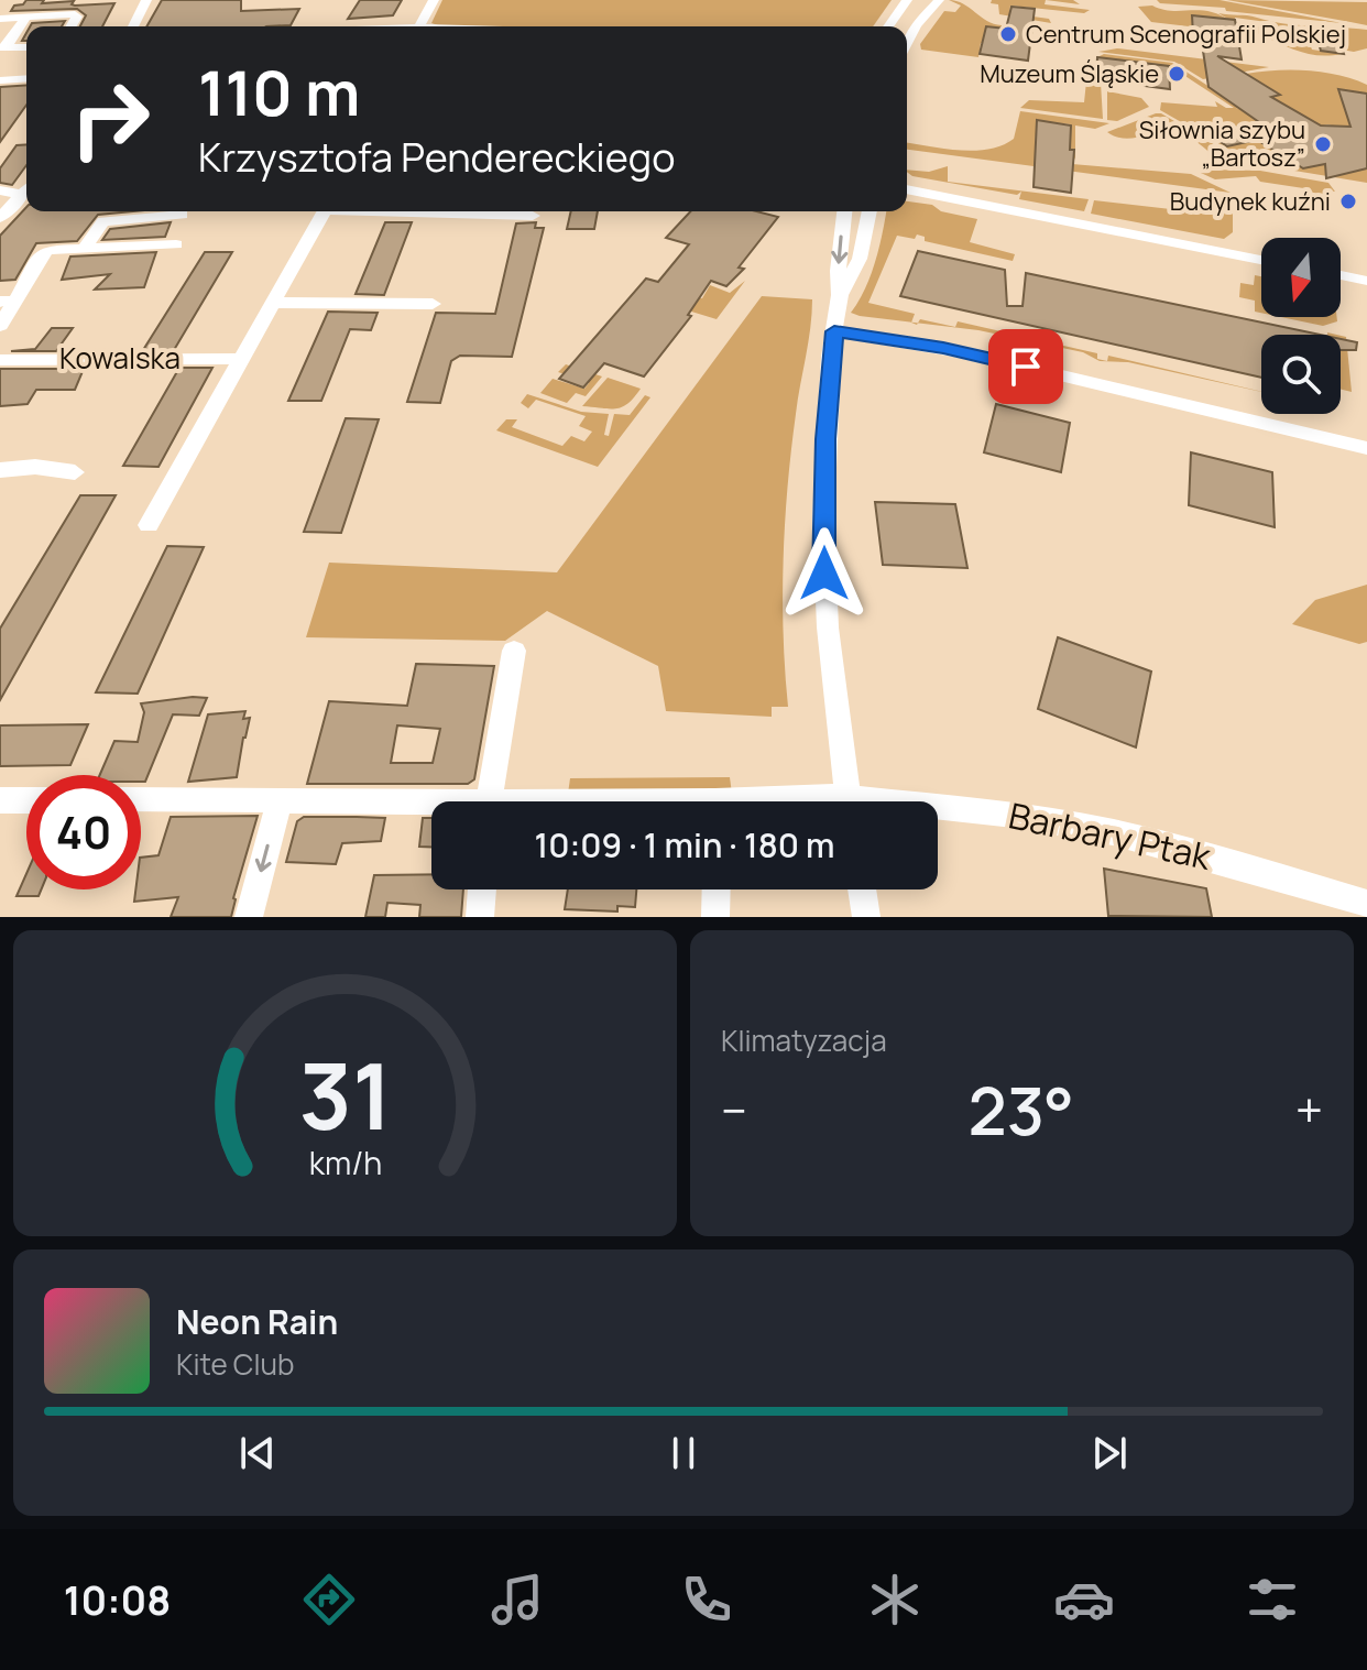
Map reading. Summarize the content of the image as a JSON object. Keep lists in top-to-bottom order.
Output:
{
  "streets": {
    "street": ["Kowalska", "Barbary Ptak"]
  },
  "places": [
    "Centrum Scenografii Polskiej",
    "Muzeum Śląskie",
    "Siłownia szybu „Bartosz”",
    "Budynek kuźni"
  ],
  "north": "bottom",
  "page": {
    "turn": ["110 m", "Krzysztofa Pendereckiego"],
    "limit": "40",
    "trip": "10:09 · 1 min · 180 m",
    "tile": "Klimatyzacja",
    "heat": ["−", "23°", "+"],
    "song": ["Neon Rain", "Kite Club"],
    "tabs": "10:08",
    "gauge": ["31", "km/h"]
  }
}
